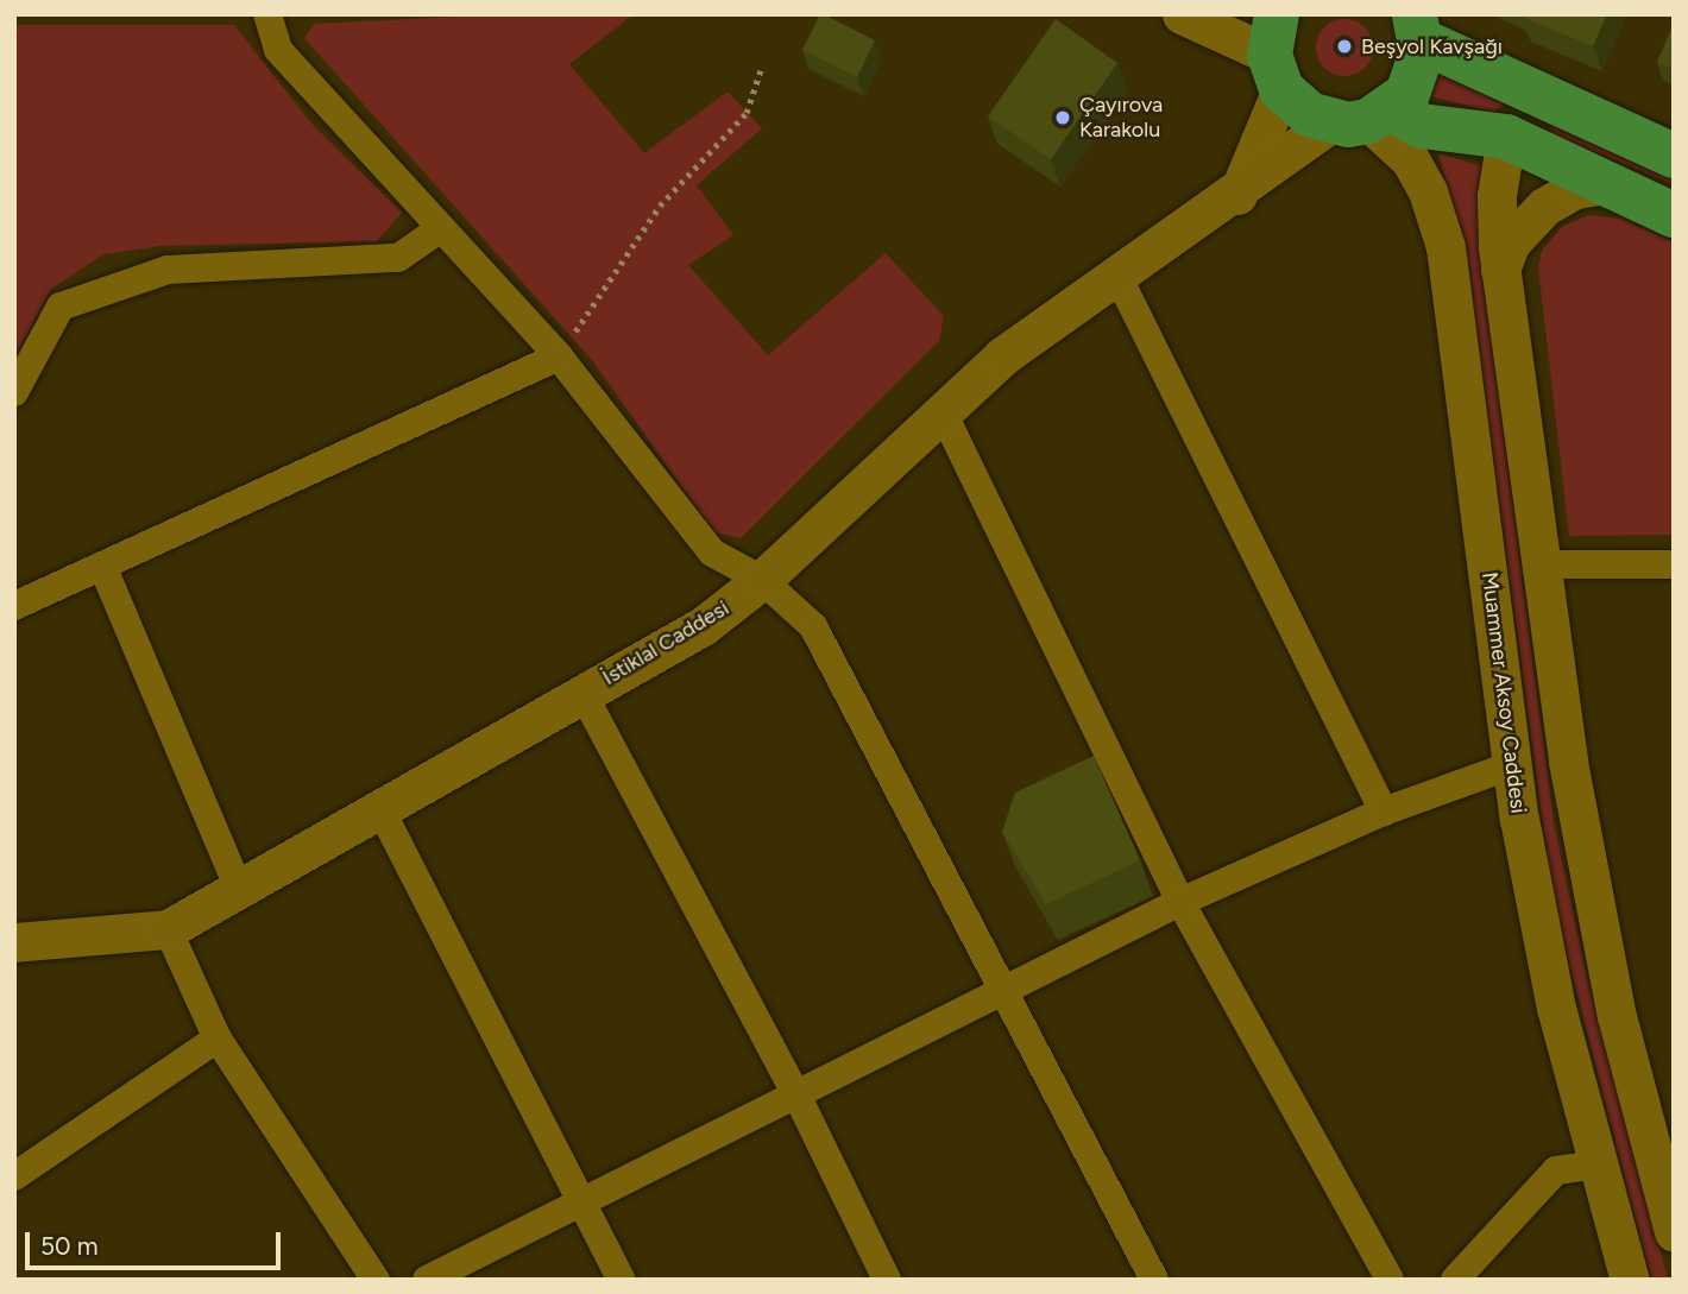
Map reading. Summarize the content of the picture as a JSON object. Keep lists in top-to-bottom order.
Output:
{
  "streets": {
    "main road": ["İstiklal Caddesi", "Muammer Aksoy Caddesi"]
  },
  "crossings": [
    ["İstiklal Caddesi", "Muammer Aksoy Caddesi"]
  ],
  "places": ["Beşyol Kavşağı", "Çayırova Karakolu"],
  "scale_bar": "50 m"
}
